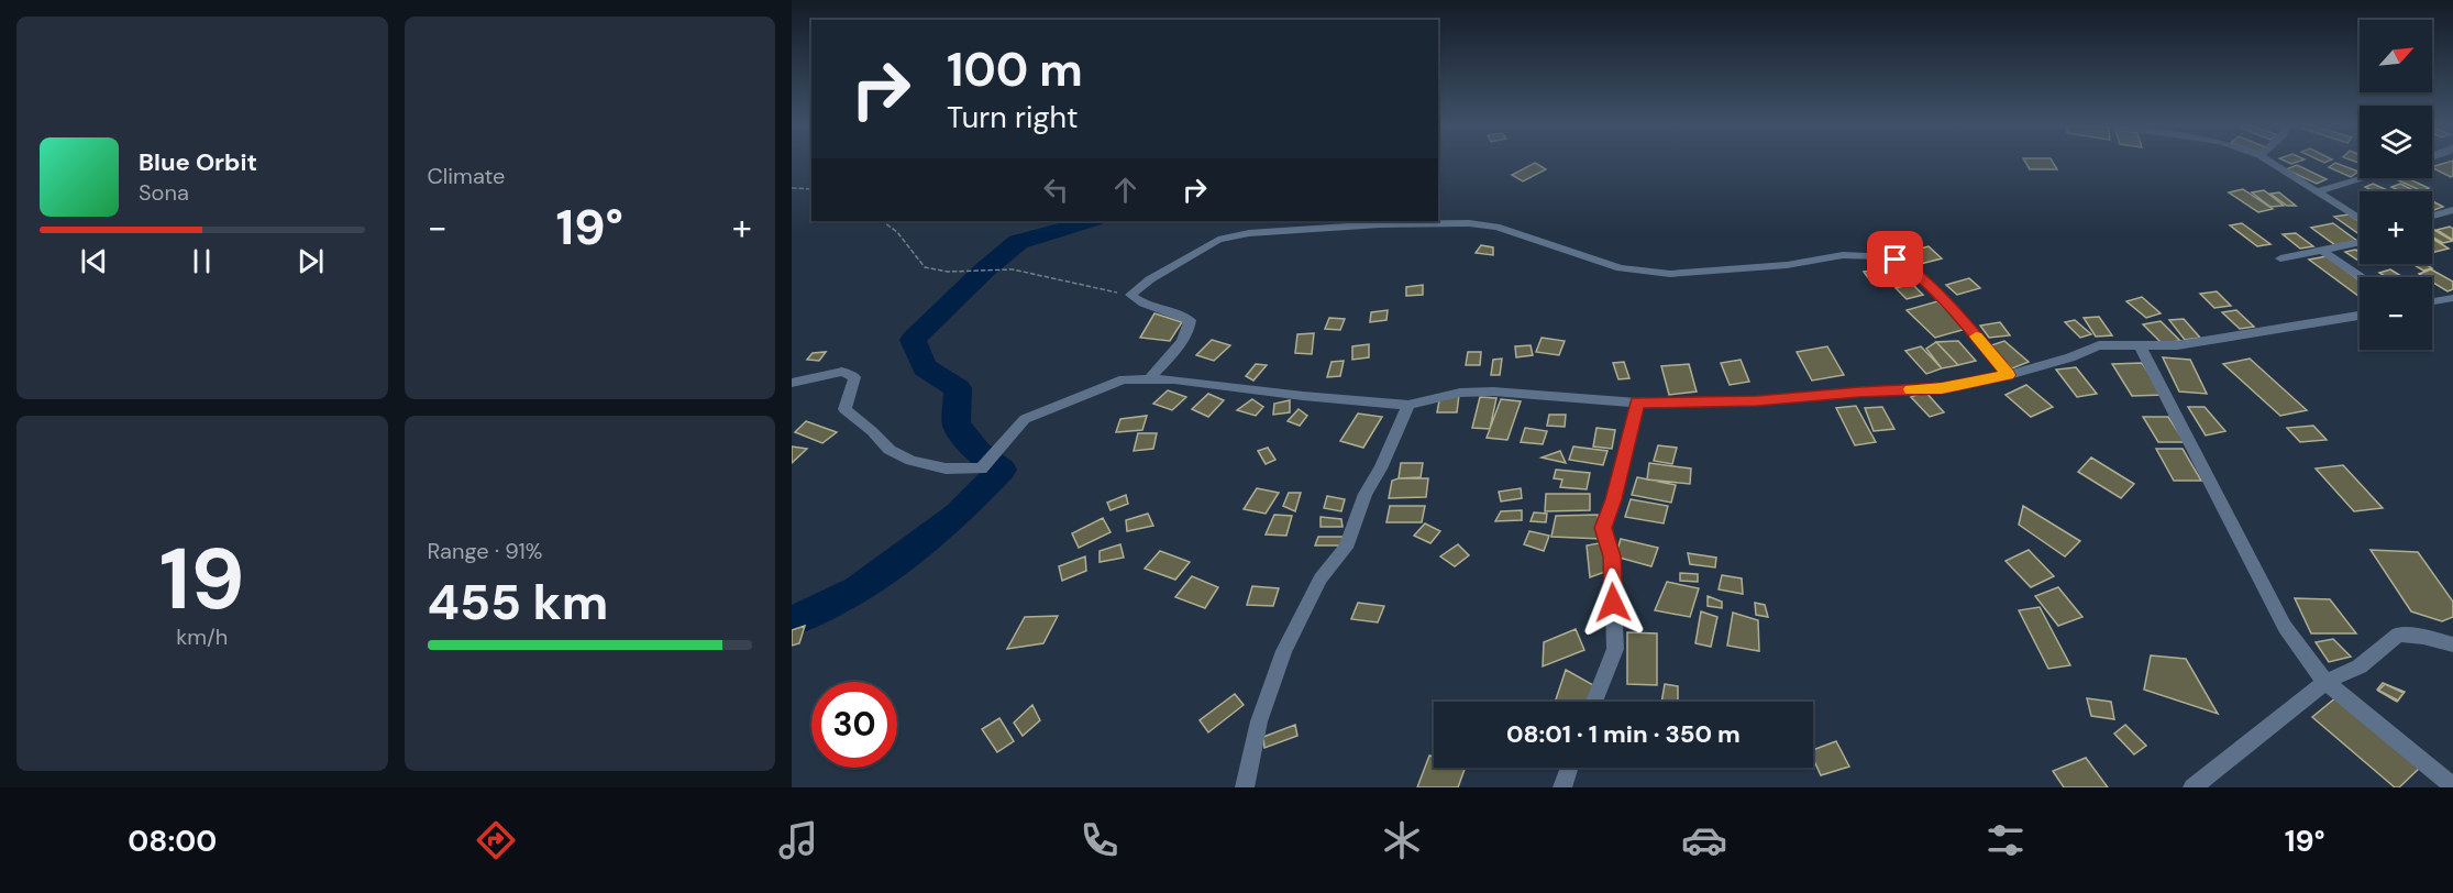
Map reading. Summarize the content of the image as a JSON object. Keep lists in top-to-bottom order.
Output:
{
  "north": "top right",
  "page": {
    "tile": [
      "Climate",
      ["19", "km/h"],
      ["Range · 91%", "455 km"]
    ],
    "map_buttons": ["+", "−"],
    "turn": ["100 m", "Turn right"],
    "song": ["Blue Orbit", "Sona"],
    "heat": ["−", "19°", "+"],
    "limit": "30",
    "trip": "08:01 · 1 min · 350 m",
    "tabs": ["08:00", "19°"]
  }
}
